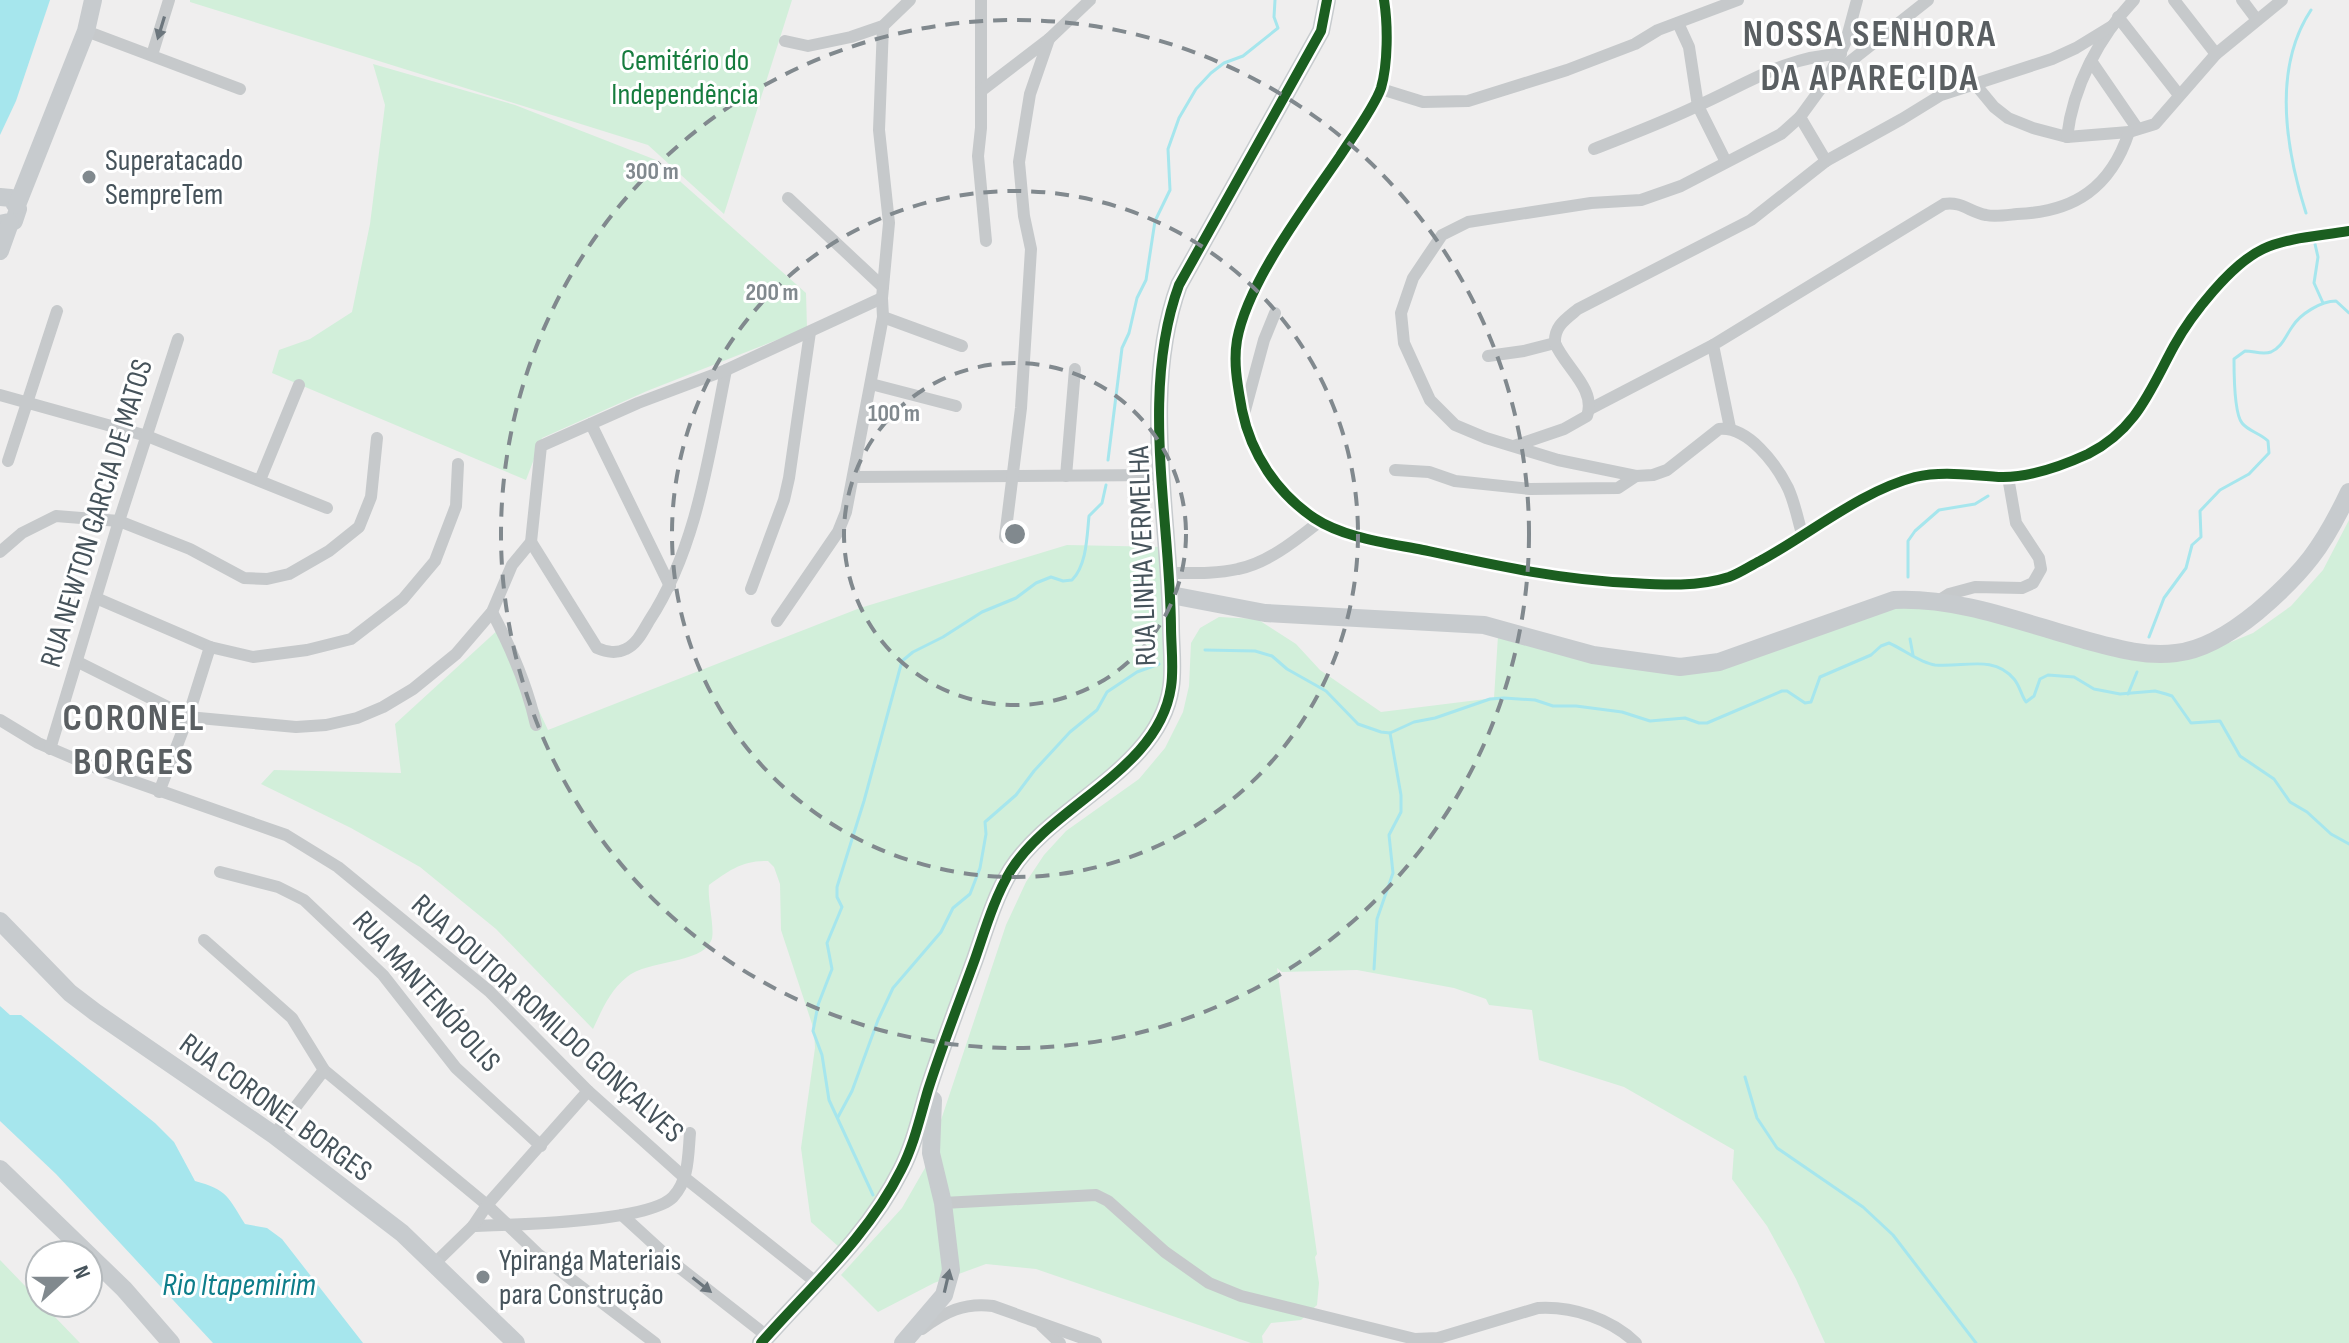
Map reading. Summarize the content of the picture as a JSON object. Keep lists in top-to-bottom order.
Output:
{
  "streets": {
    "street": [
      "RUA NEWTON GARCIA DE MATOS",
      "RUA LINHA VERMELHA",
      "RUA MANTENÓPOLIS",
      "RUA DOUTOR ROMILDO GONÇALVES",
      "RUA CORONEL BORGES"
    ]
  },
  "crossings": [
    ["RUA NEWTON GARCIA DE MATOS", "RUA DOUTOR ROMILDO GONÇALVES"],
    ["RUA LINHA VERMELHA", "RUA DOUTOR ROMILDO GONÇALVES"]
  ],
  "districts": ["NOSSA SENHORA DA APARECIDA", "CORONEL BORGES"],
  "water": ["Rio Itapemirim"],
  "parks": ["Cemitério do Independência"],
  "places": ["Superatacado SempreTem", "Ypiranga Materiais para Construção"],
  "north": "right",
  "rings": ["300 m", "200 m", "100 m"]
}
